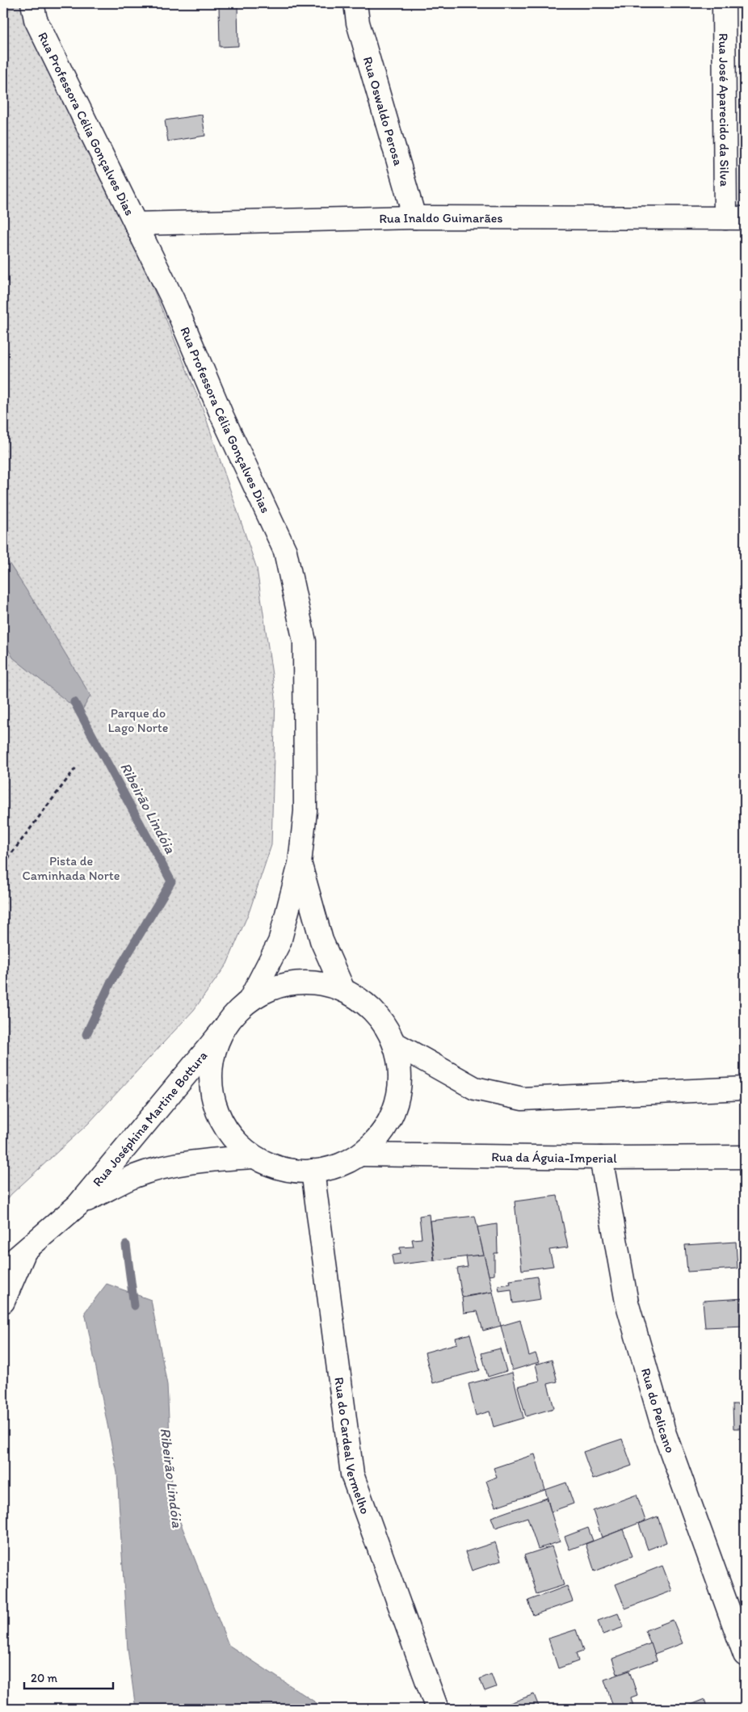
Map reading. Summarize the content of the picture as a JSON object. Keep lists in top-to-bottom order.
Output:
{
  "streets": {
    "street": [
      "Rua Oswaldo Perosa",
      "Rua José Aparecido da Silva",
      "Rua Professora Célia Gonçalves Dias",
      "Rua Inaldo Guimarães",
      "Rua Joséphina Martine Bottura",
      "Rua da Águia-Imperial",
      "Rua do Pelicano",
      "Rua do Cardeal Vermelho"
    ]
  },
  "crossings": [
    ["Rua Oswaldo Perosa", "Rua Inaldo Guimarães"],
    ["Rua José Aparecido da Silva", "Rua Inaldo Guimarães"],
    ["Rua Professora Célia Gonçalves Dias", "Rua Inaldo Guimarães"],
    ["Rua da Águia-Imperial", "Rua do Pelicano"]
  ],
  "water": ["Ribeirão Lindóia"],
  "parks": ["Parque do Lago Norte", "Pista de Caminhada Norte"],
  "scale_bar": "20 m"
}
